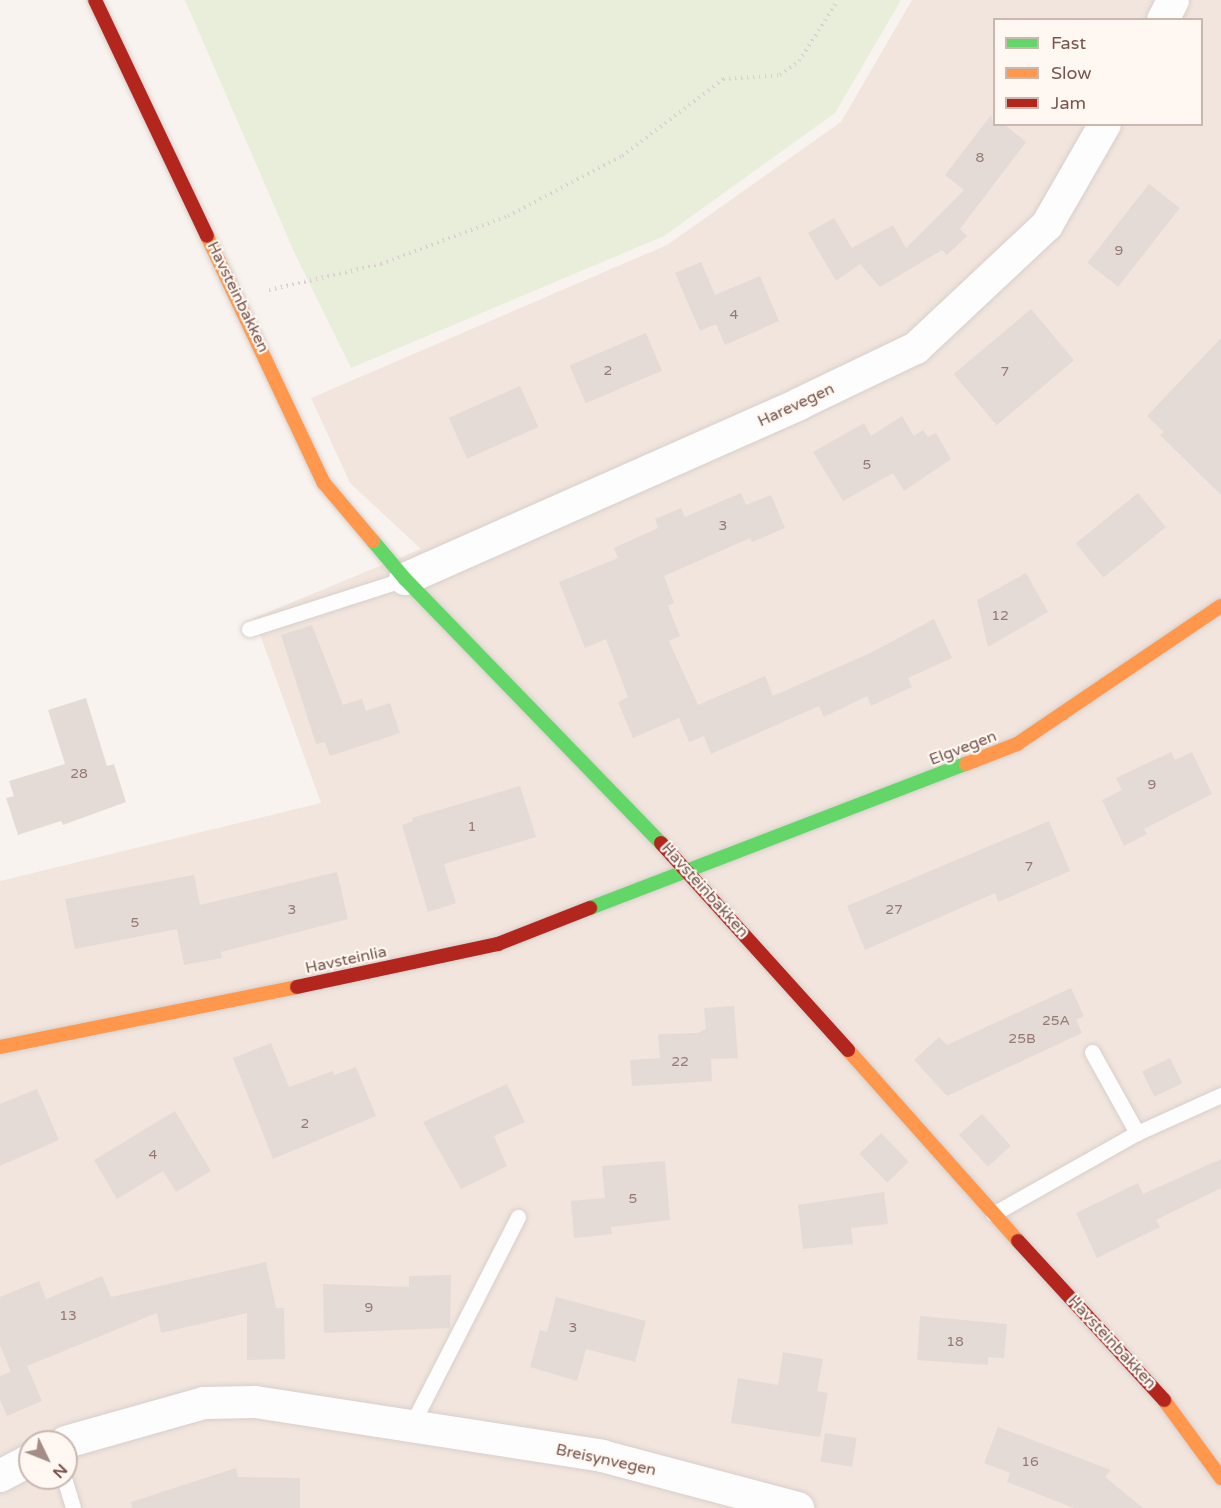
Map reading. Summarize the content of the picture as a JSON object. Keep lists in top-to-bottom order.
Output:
{
  "streets": {
    "street": [
      "Havsteinbakken",
      "Harevegen",
      "Elgvegen",
      "Havsteinlia",
      "Breisynvegen"
    ]
  },
  "crossings": [
    ["Havsteinbakken", "Harevegen"],
    ["Havsteinbakken", "Elgvegen"],
    ["Havsteinbakken", "Havsteinlia"],
    ["Elgvegen", "Havsteinlia"]
  ],
  "house_numbers": [
    "8",
    "9",
    "4",
    "2",
    "7",
    "5",
    "3",
    "12",
    "28",
    "9",
    "1",
    "7",
    "3",
    "27",
    "5",
    "25A",
    "25B",
    "22",
    "2",
    "4",
    "5",
    "9",
    "13",
    "3",
    "18",
    "16"
  ],
  "legend": ["Fast", "Slow", "Jam"],
  "north": "bottom right"
}
